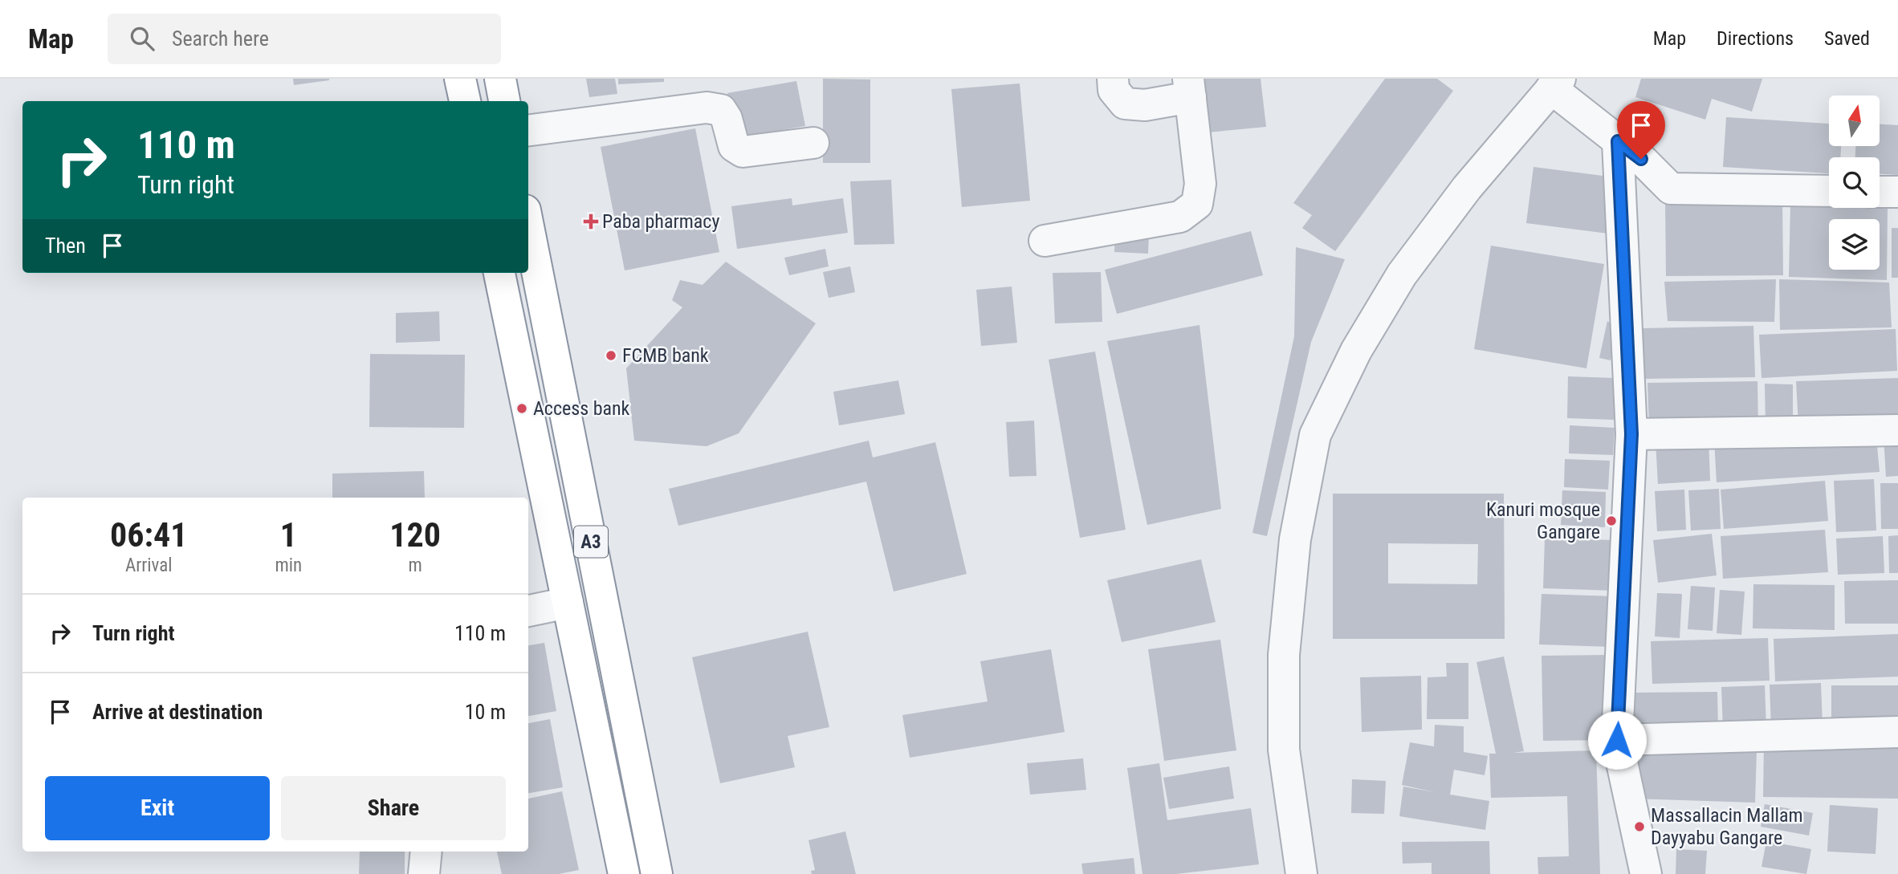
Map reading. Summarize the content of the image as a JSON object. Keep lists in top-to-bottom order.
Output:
{
  "streets": {
    "highway": ["A3"]
  },
  "places": {
    "health": ["Paba pharmacy"],
    "other": [
      "FCMB bank",
      "Access bank",
      "Kanuri mosque Gangare",
      "Massallacin Mallam Dayyabu Gangare"
    ]
  },
  "north": "top",
  "page": {
    "header": "Map",
    "search": "Search here",
    "nav": ["Map", "Directions", "Saved"],
    "turn": ["110 m", "Turn right"],
    "then": "Then",
    "eta": [
      "06:41",
      "Arrival",
      "1",
      "min",
      "120",
      "m"
    ],
    "list": [
      {
        "name": "Turn right",
        "value": "110 m"
      },
      {
        "name": "Arrive at destination",
        "value": "10 m"
      }
    ],
    "buttons": ["Exit", "Share"]
  }
}
